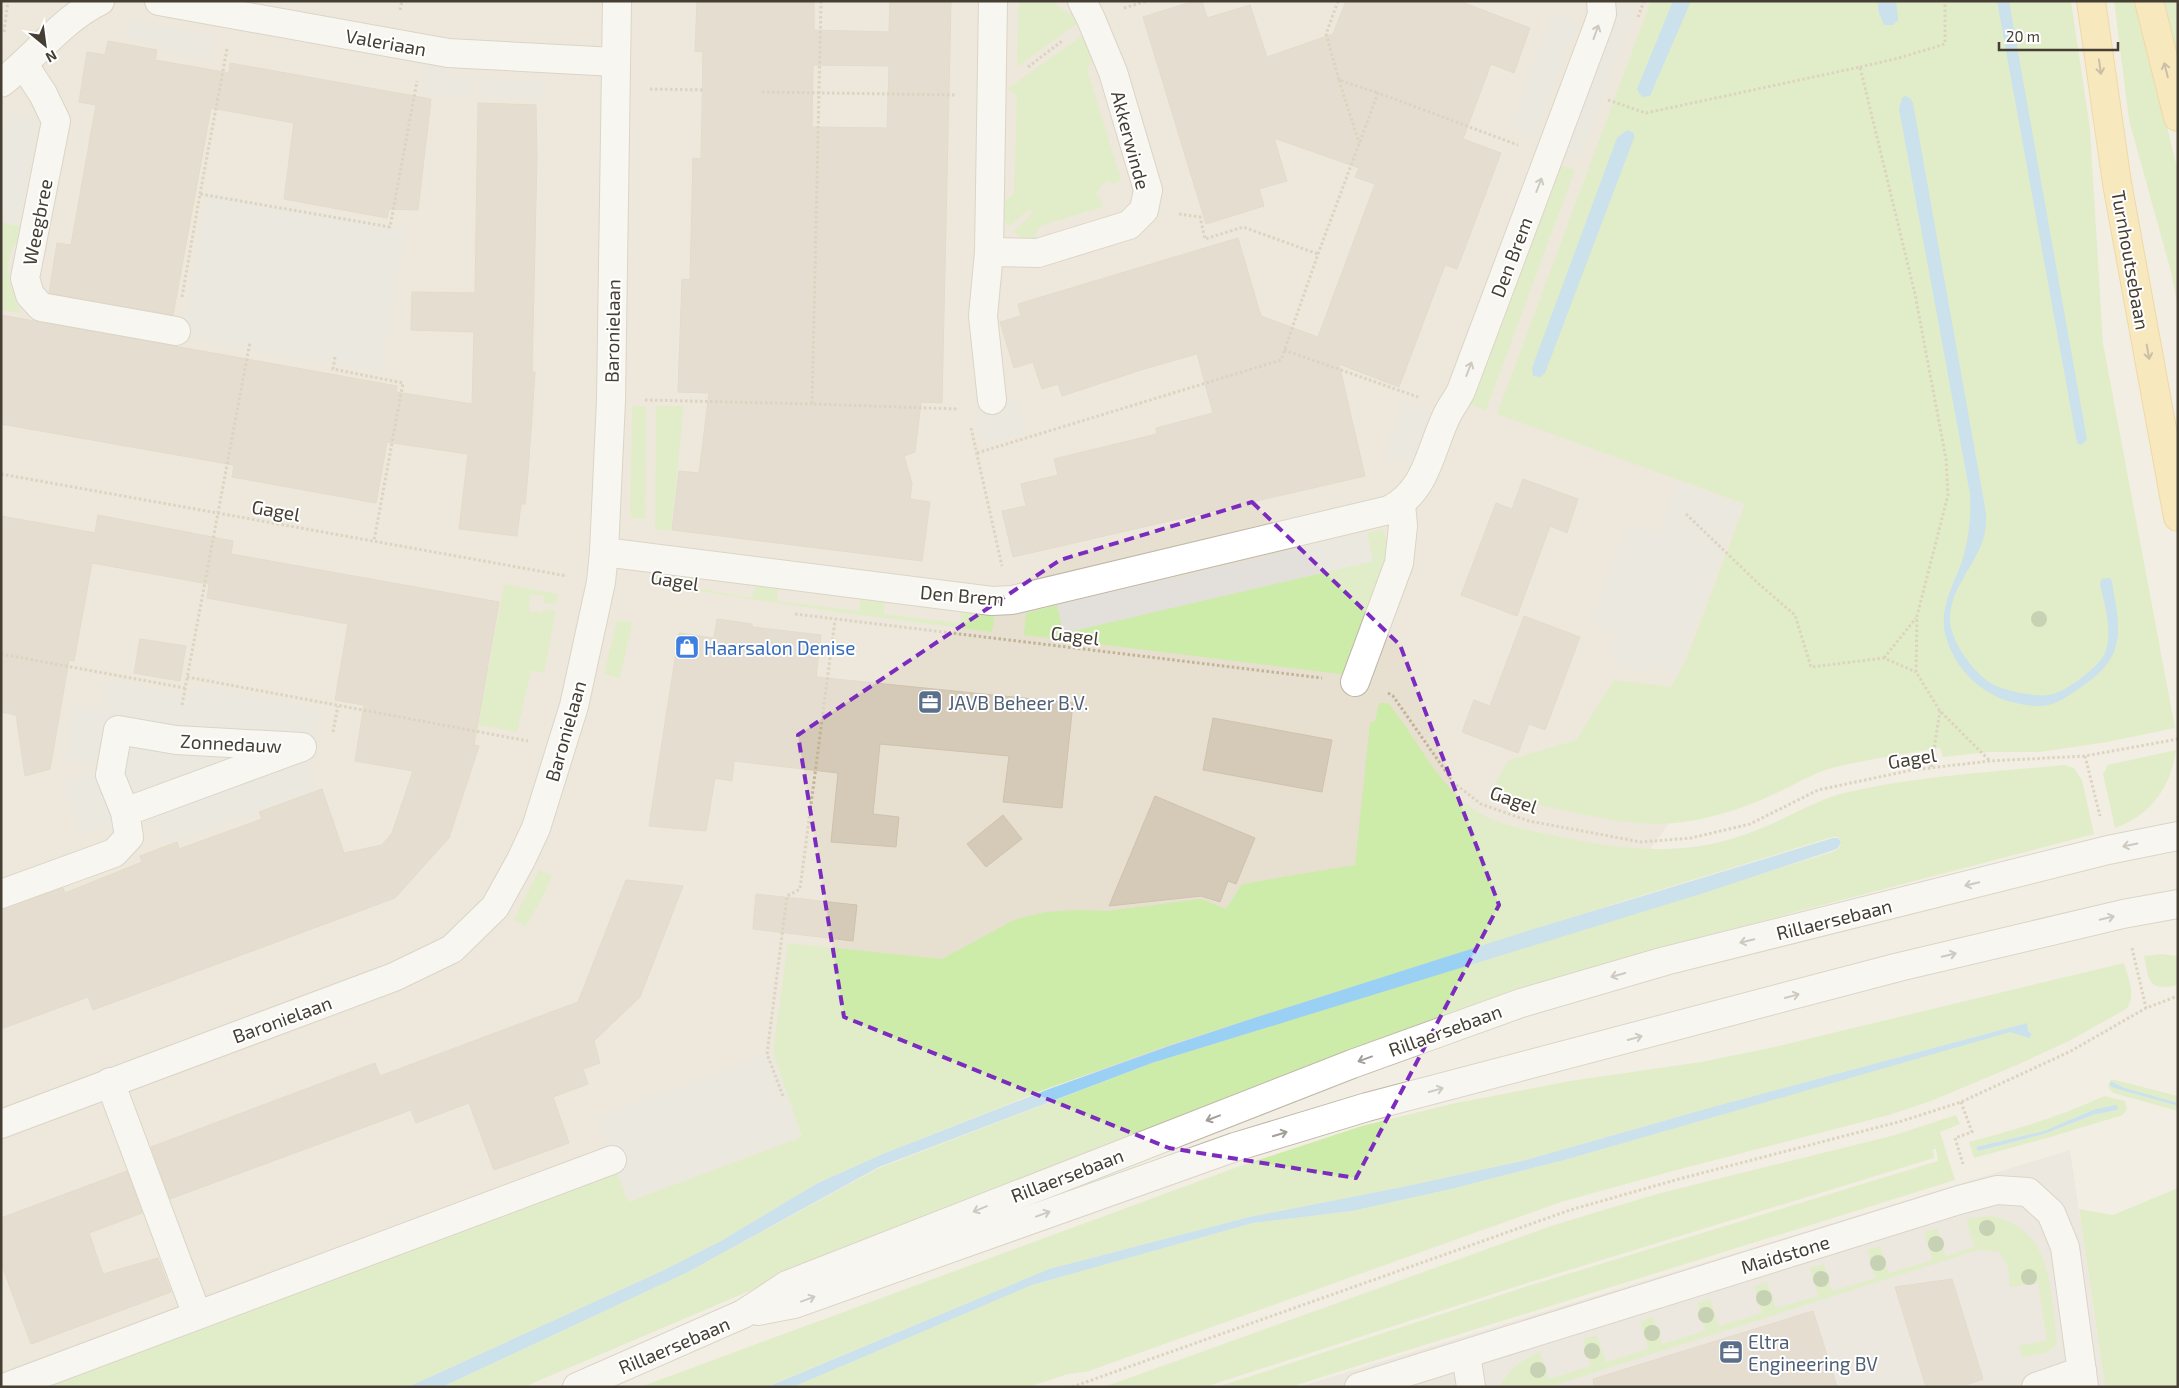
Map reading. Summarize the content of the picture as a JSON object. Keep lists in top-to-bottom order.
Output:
{
  "streets": {
    "main road": ["Turnhoutsebaan"],
    "street": [
      "Valeriaan",
      "Akkerwinde",
      "Weegbree",
      "Den Brem",
      "Baronielaan",
      "Zonnedauw",
      "Rillaersebaan",
      "Maidstone"
    ],
    "path": ["Gagel"]
  },
  "crossings": [
    ["Valeriaan", "Baronielaan"],
    ["Den Brem", "Baronielaan"],
    ["Baronielaan", "Gagel"]
  ],
  "one_way": ["Turnhoutsebaan"],
  "places": {
    "shop": ["Haarsalon Denise"],
    "office": ["JAVB Beheer B.V.", "Eltra Engineering BV"]
  },
  "scale_bar": "20 m",
  "north": "bottom right"
}
